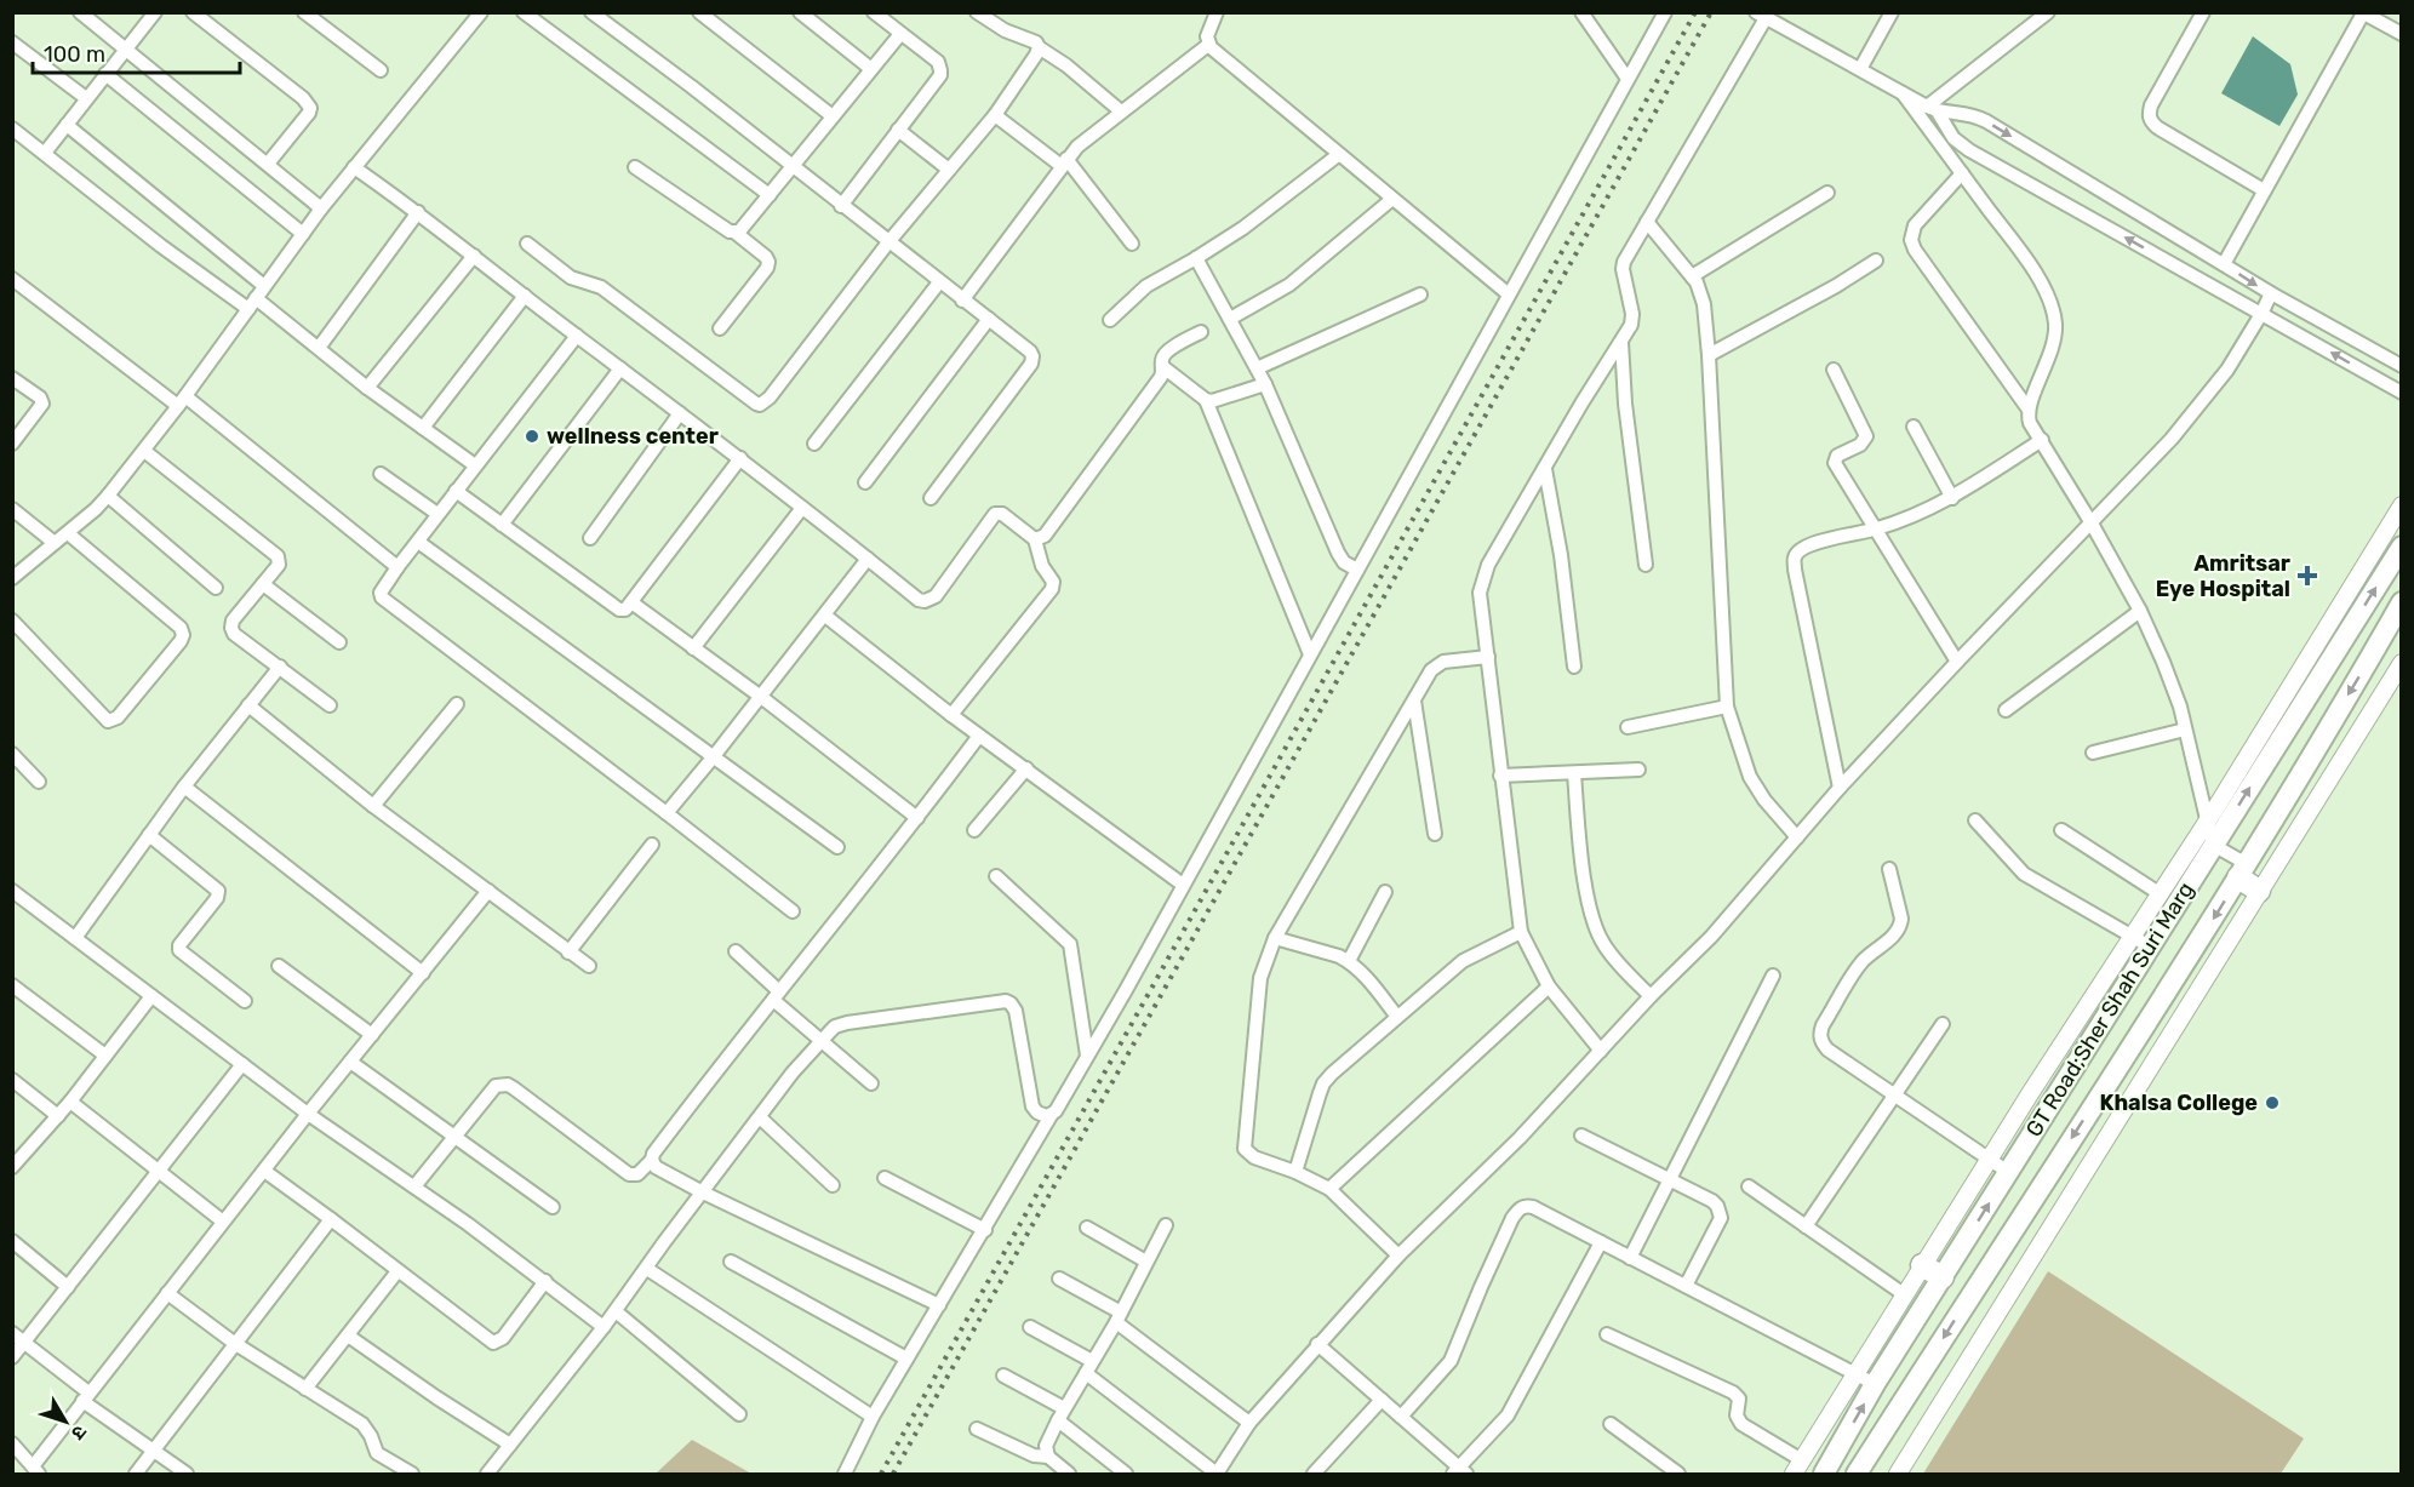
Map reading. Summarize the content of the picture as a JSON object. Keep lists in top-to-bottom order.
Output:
{
  "streets": {
    "main road": ["GT Road;Sher Shah Suri Marg"]
  },
  "places": {
    "other": ["wellness center", "Khalsa College"],
    "health": ["Amritsar Eye Hospital"]
  },
  "scale_bar": "100 m",
  "north": "bottom right"
}
